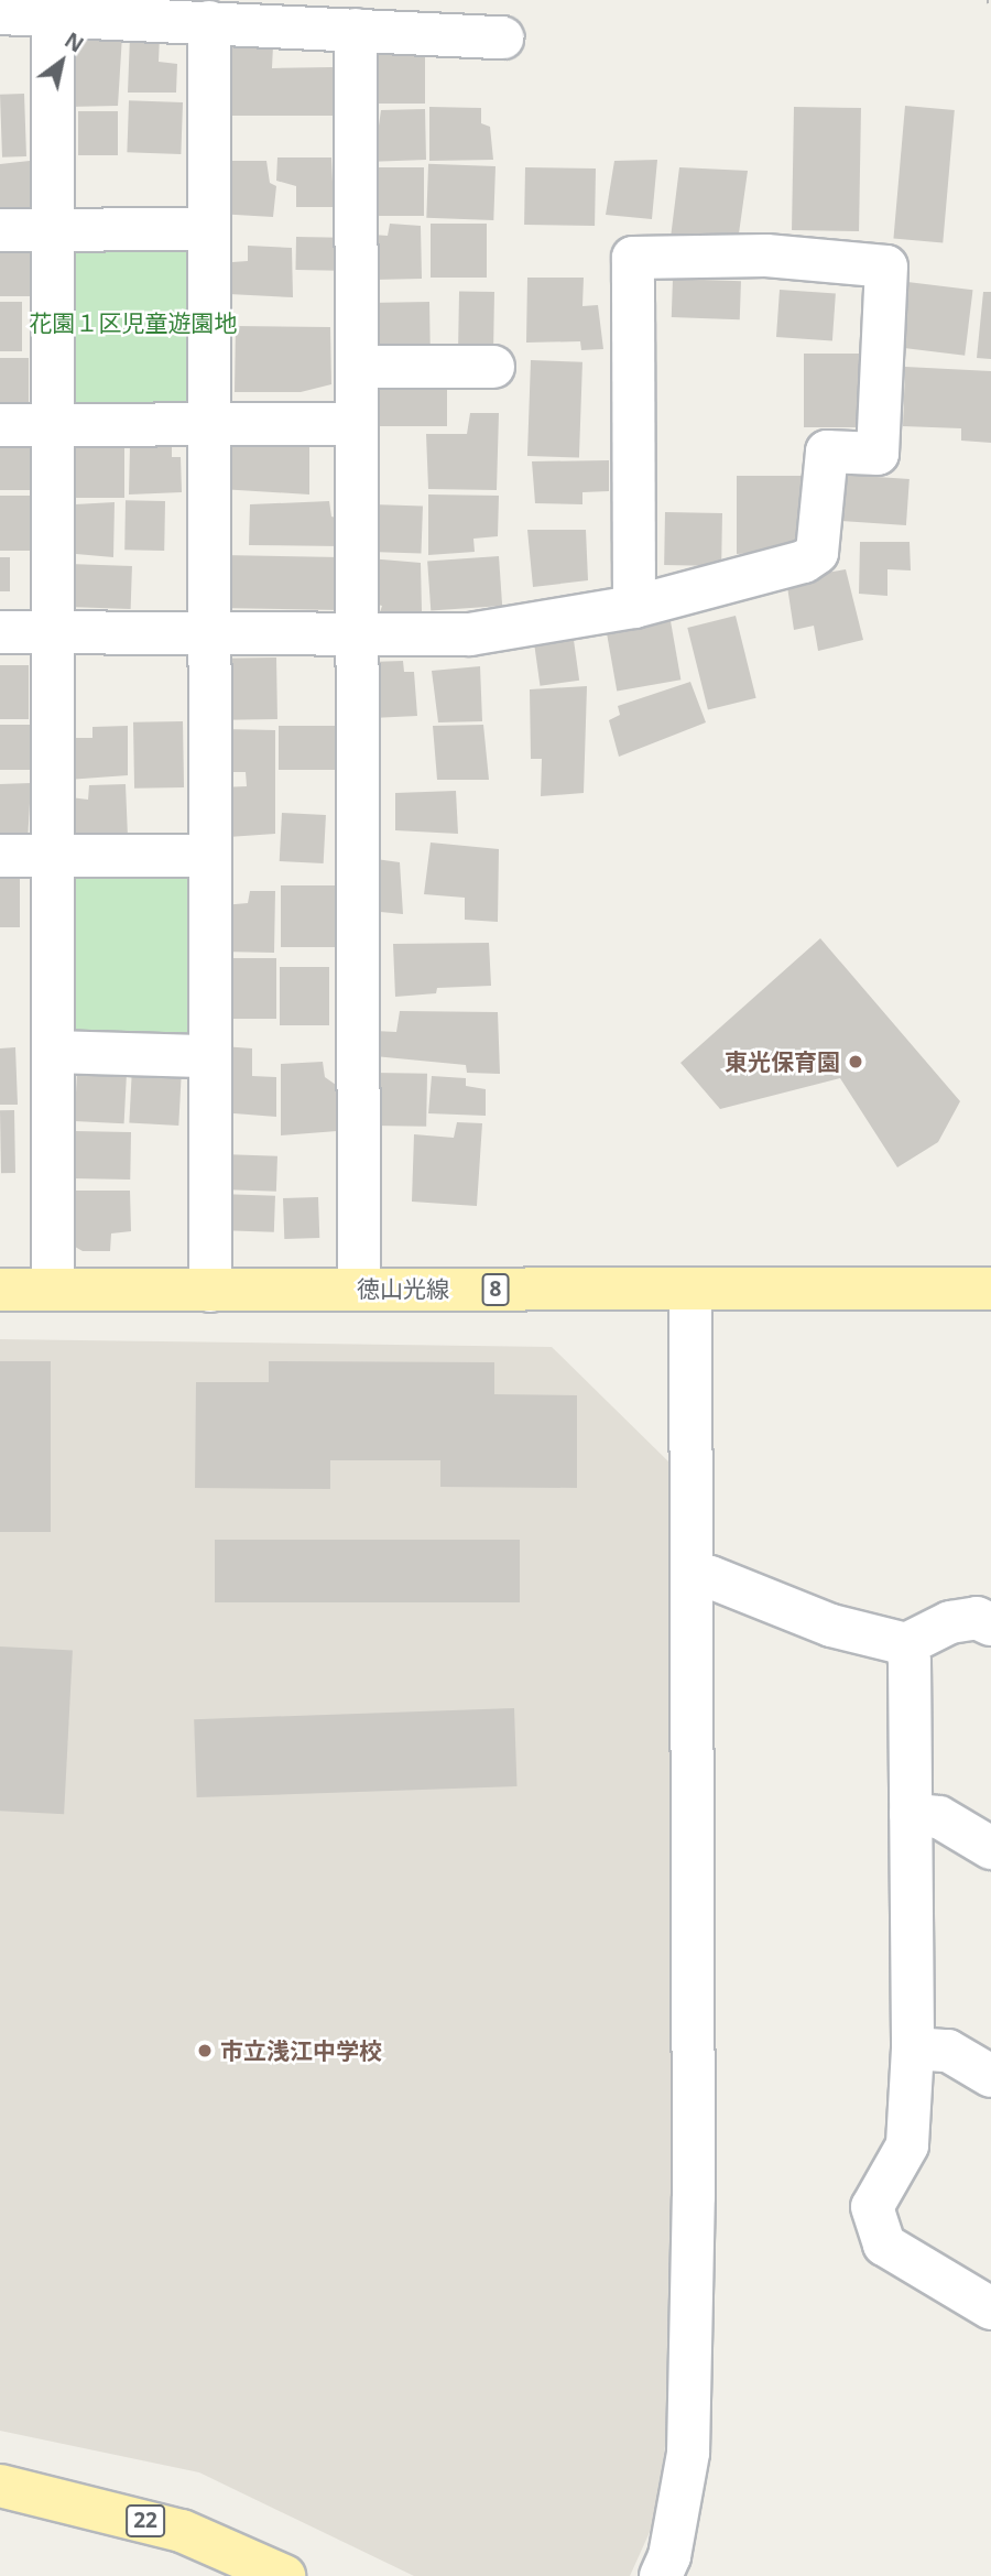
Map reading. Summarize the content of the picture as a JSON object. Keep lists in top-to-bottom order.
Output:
{
  "streets": {
    "main road": ["徳山光線", "8", "22"]
  },
  "parks": ["花園１区児童遊園地"],
  "places": ["東光保育園", "市立浅江中学校"],
  "north": "top right"
}
